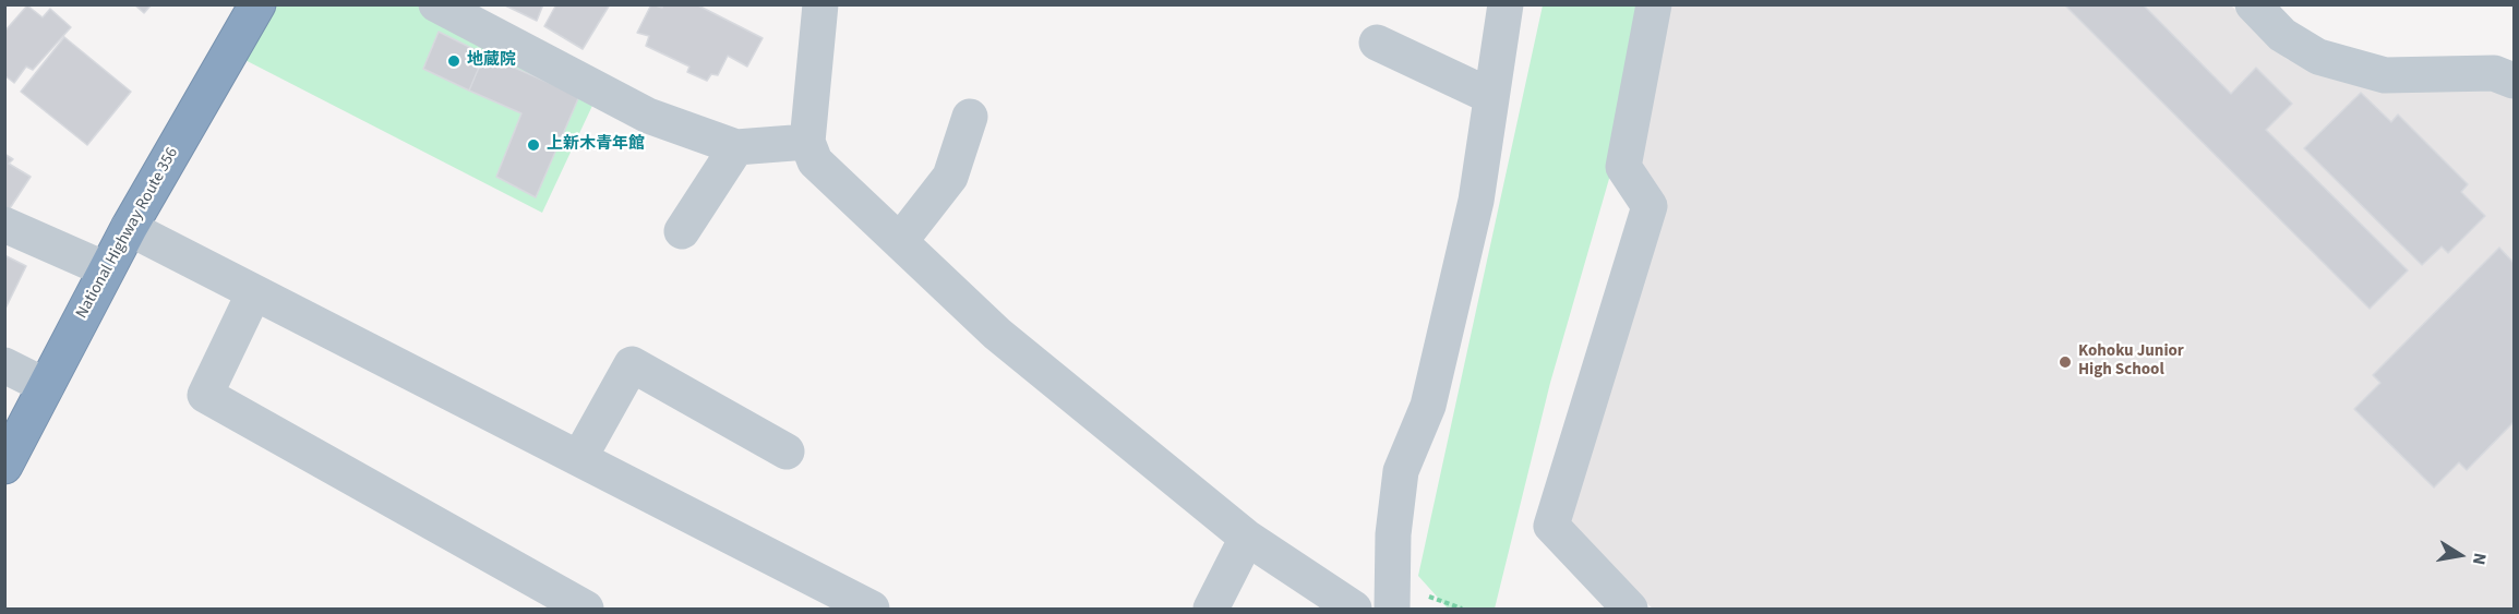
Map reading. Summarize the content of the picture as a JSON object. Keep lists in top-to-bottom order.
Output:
{
  "streets": {
    "highway": ["National Highway Route 356"]
  },
  "places": ["地蔵院", "上新木青年館", "Kohoku Junior High School"],
  "north": "right"
}
